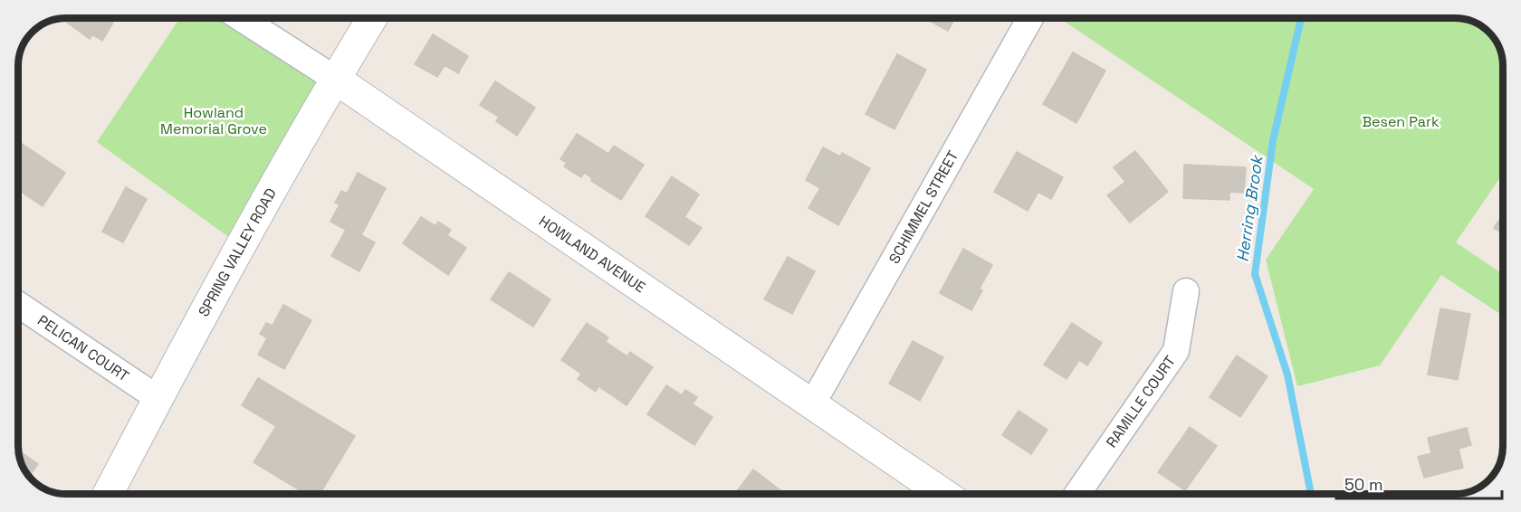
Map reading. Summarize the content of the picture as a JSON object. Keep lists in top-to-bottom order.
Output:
{
  "streets": {
    "street": [
      "SCHIMMEL STREET",
      "SPRING VALLEY ROAD",
      "HOWLAND AVENUE",
      "PELICAN COURT",
      "RAMILLE COURT"
    ]
  },
  "crossings": [
    ["SCHIMMEL STREET", "HOWLAND AVENUE"],
    ["SPRING VALLEY ROAD", "HOWLAND AVENUE"],
    ["SPRING VALLEY ROAD", "PELICAN COURT"]
  ],
  "water": ["Herring Brook"],
  "parks": ["Howland Memorial Grove", "Besen Park"],
  "scale_bar": "50 m"
}
